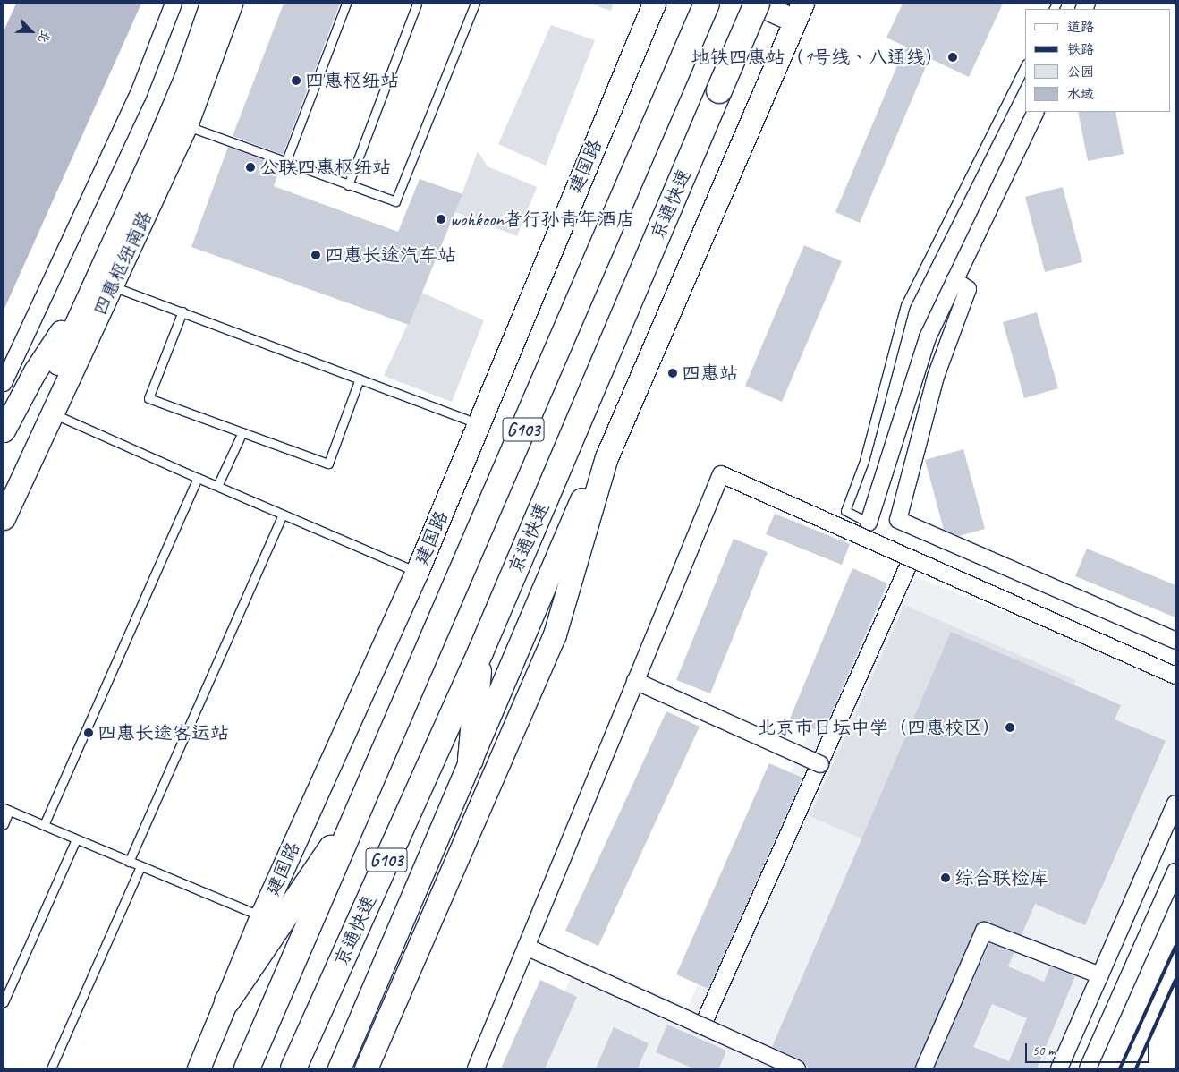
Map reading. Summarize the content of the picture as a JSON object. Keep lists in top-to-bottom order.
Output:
{
  "streets": {
    "highway": ["京通快速", "G103"],
    "main road": ["建国路", "四惠枢纽南路"]
  },
  "places": [
    "地铁四惠站（1号线、八通线）",
    "四惠枢纽站",
    "公联四惠枢纽站",
    "wohkoon者行孙青年酒店",
    "四惠长途汽车站",
    "四惠站",
    "北京市日坛中学（四惠校区）",
    "四惠长途客运站",
    "综合联检库"
  ],
  "legend": [
    "道路",
    "铁路",
    "公园",
    "水域"
  ],
  "scale_bar": "50 m",
  "north": "bottom right"
}
